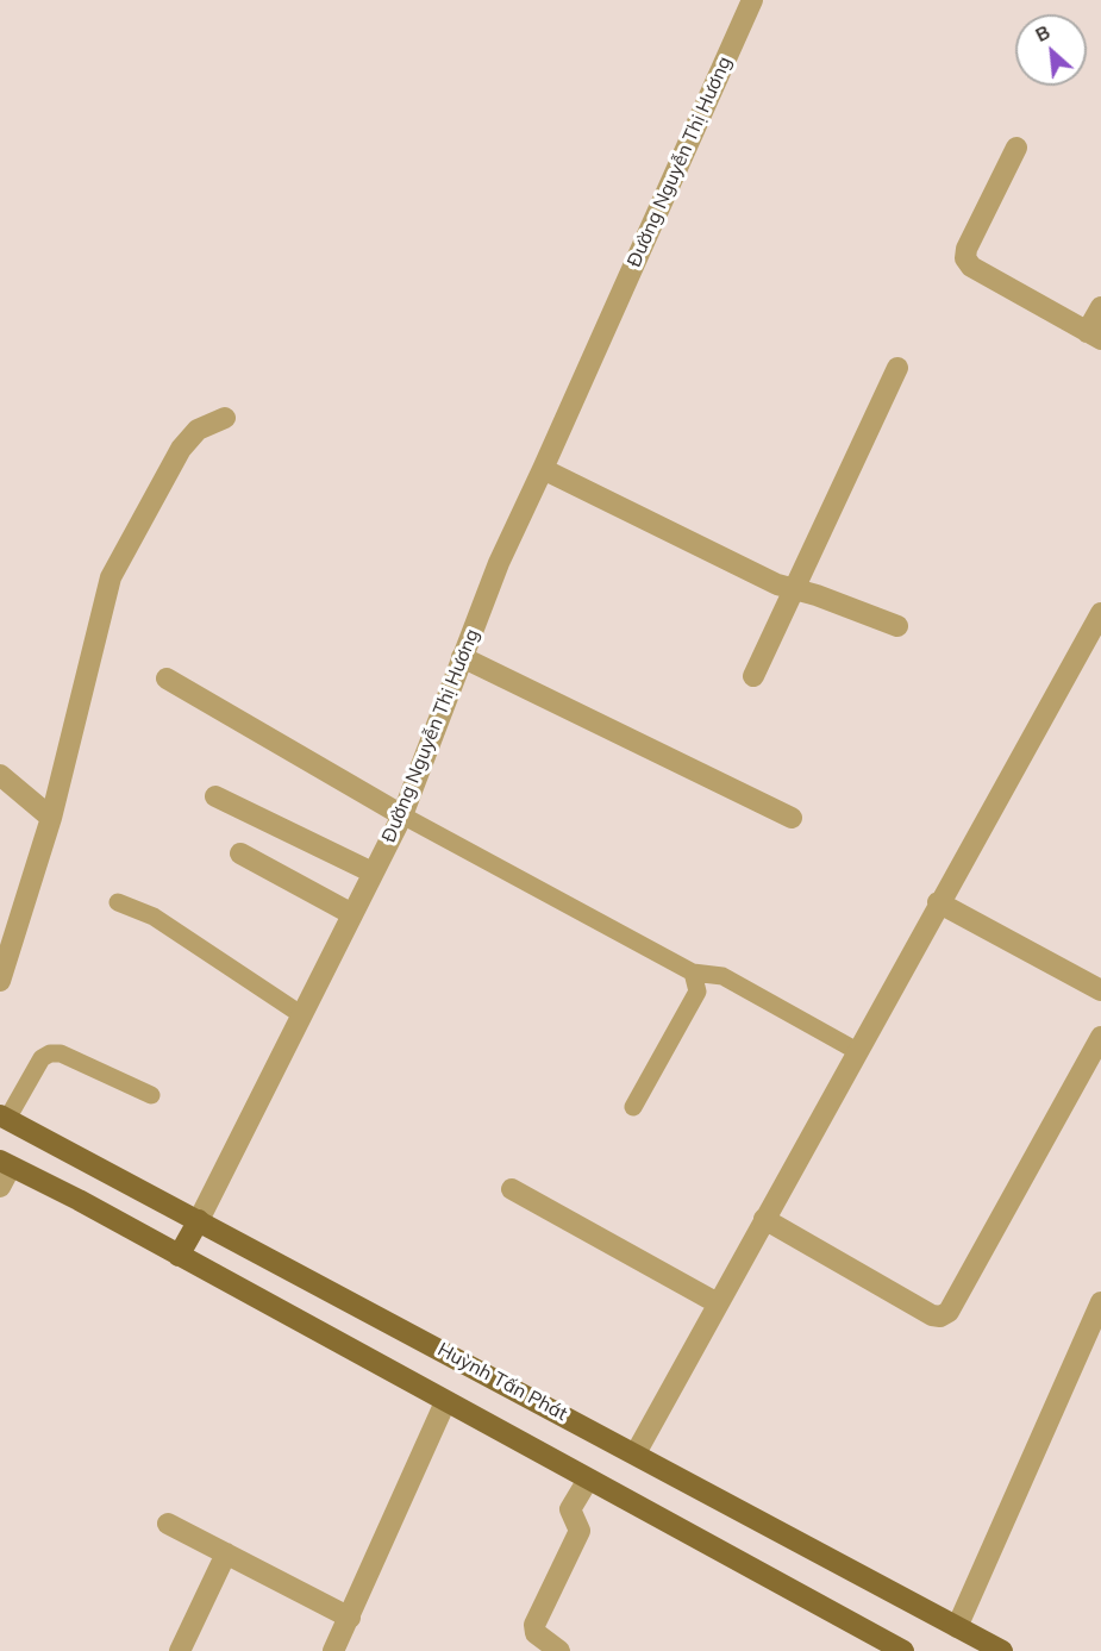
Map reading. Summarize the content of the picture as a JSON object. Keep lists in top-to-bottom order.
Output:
{
  "streets": {
    "main road": ["Huỳnh Tấn Phát"],
    "street": ["Đường Nguyễn Thị Hương"]
  },
  "crossings": [
    ["Đường Nguyễn Thị Hương", "Huỳnh Tấn Phát"]
  ],
  "north": "top left"
}
